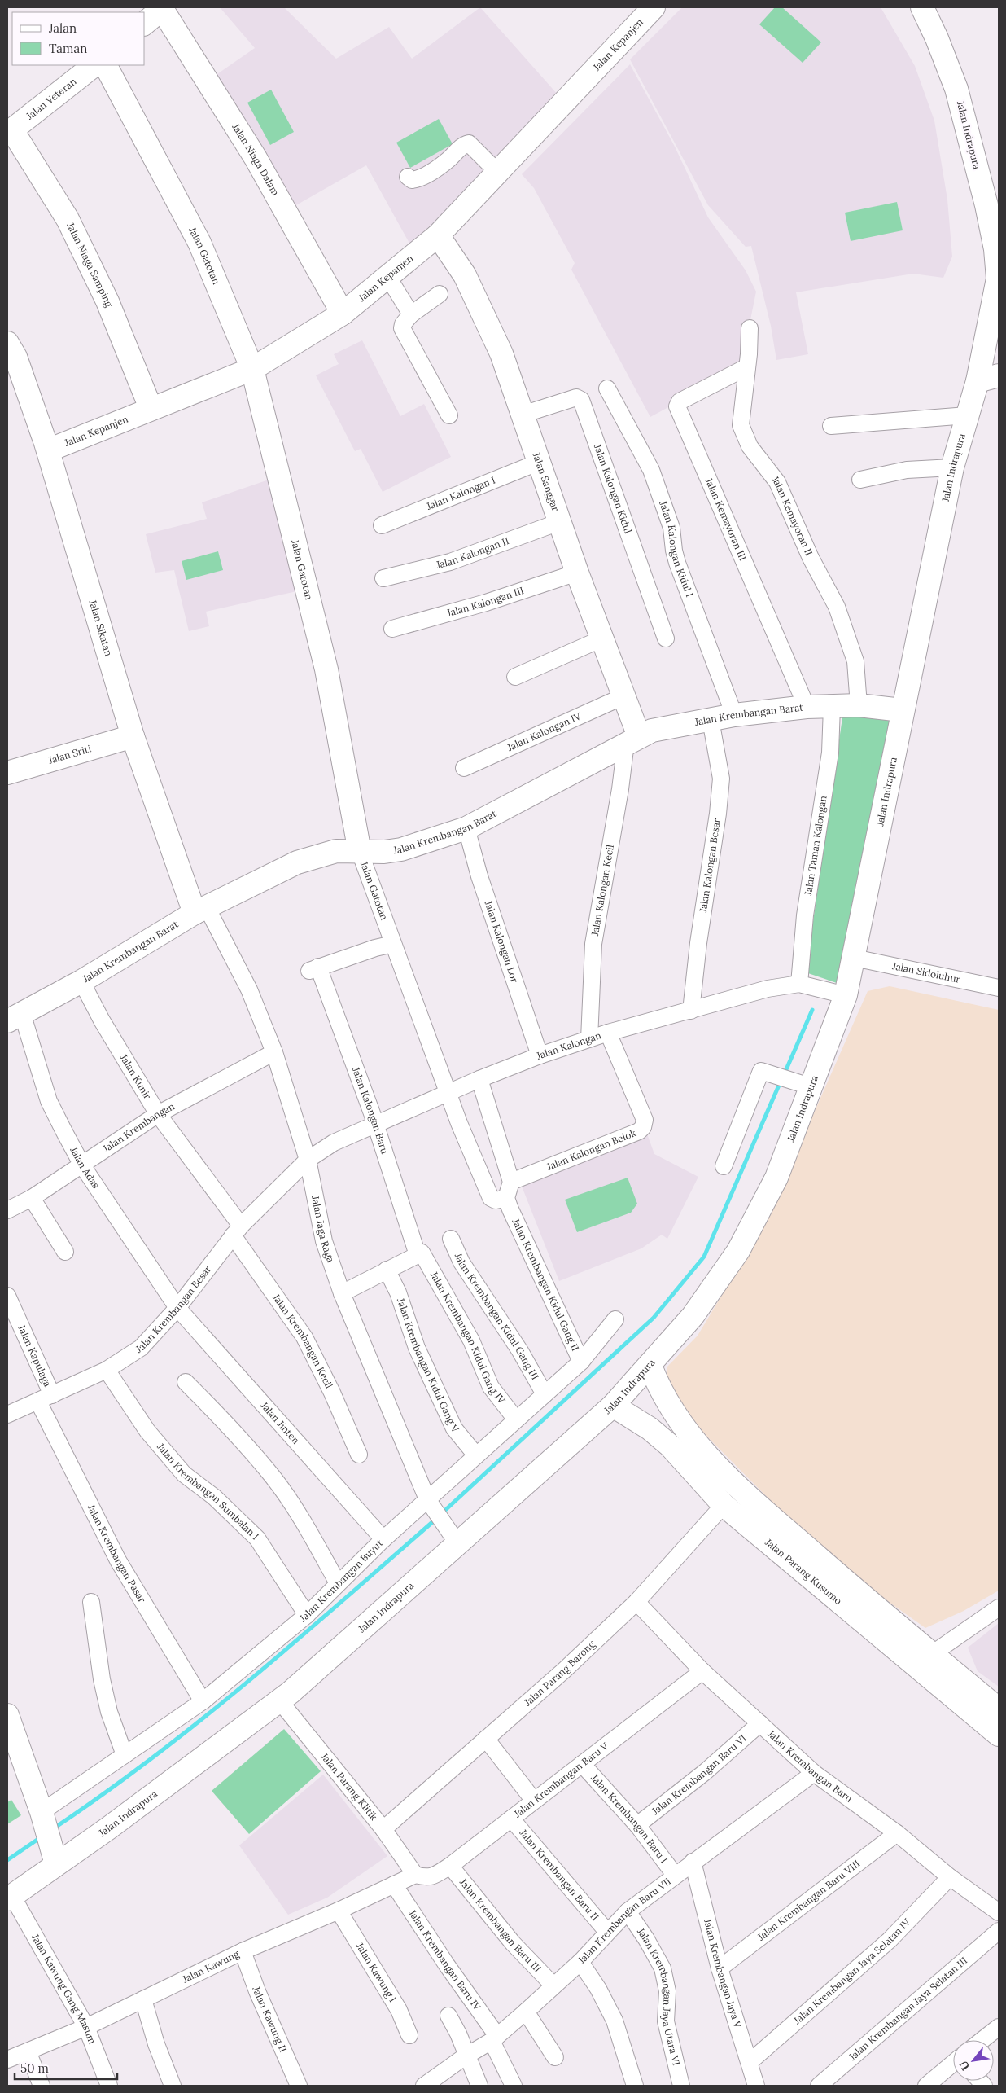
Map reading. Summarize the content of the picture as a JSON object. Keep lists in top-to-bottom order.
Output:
{
  "streets": {
    "street": [
      "Jalan Kepanjen",
      "Jalan Veteran",
      "Jalan Indrapura",
      "Jalan Niaga Dalam",
      "Jalan Gatotan",
      "Jalan Niaga Samping",
      "Jalan Sanggar",
      "Jalan Kalongan Kidul",
      "Jalan Kalongan I",
      "Jalan Kemayoran II",
      "Jalan Kemayoran III",
      "Jalan Kalongan Kidul I",
      "Jalan Kalongan II",
      "Jalan Kalongan III",
      "Jalan Sikatan",
      "Jalan Krembangan Barat",
      "Jalan Kalongan IV",
      "Jalan Sriti",
      "Jalan Taman Kalongan",
      "Jalan Kalongan Besar",
      "Jalan Kalongan Kecil",
      "Jalan Kalongan Lor",
      "Jalan Sidoluhur",
      "Jalan Kalongan",
      "Jalan Kunir",
      "Jalan Kalongan Baru",
      "Jalan Krembangan",
      "Jalan Kalongan Belok",
      "Jalan Adas",
      "Jalan Jaga Raga",
      "Jalan Krembangan Kidul Gang II",
      "Jalan Krembangan Besar",
      "Jalan Krembangan Kidul Gang III",
      "Jalan Krembangan Kidul Gang IV",
      "Jalan Krembangan Kecil",
      "Jalan Kapulaga",
      "Jalan Krembangan Kidul Gang V",
      "Jalan Jinten",
      "Jalan Krembangan Sumbalan I",
      "Jalan Krembangan Pasar",
      "Jalan Parang Kusumo",
      "Jalan Krembangan Buyut",
      "Jalan Parang Barong",
      "Jalan Krembangan Baru",
      "Jalan Krembangan Baru VI",
      "Jalan Krembangan Baru V",
      "Jalan Parang Klitik",
      "Jalan Krembangan Baru I",
      "Jalan Krembangan Baru II",
      "Jalan Krembangan Baru VIII",
      "Jalan Krembangan Baru VII",
      "Jalan Krembangan Baru III",
      "Jalan Krembangan Baru IV",
      "Jalan Kawung",
      "Jalan Krembangan Jaya Selatan IV",
      "Jalan Kawung I",
      "Jalan Krembangan Jaya V",
      "Jalan Kawung Gang Masum",
      "Jalan Krembangan Jaya Utara VI",
      "Jalan Krembangan Jaya Selatan III",
      "Jalan Kawung II"
    ]
  },
  "crossings": [
    ["Jalan Kepanjen", "Jalan Niaga Dalam"],
    ["Jalan Kepanjen", "Jalan Gatotan"],
    ["Jalan Kepanjen", "Jalan Niaga Samping"],
    ["Jalan Kepanjen", "Jalan Sanggar"],
    ["Jalan Kepanjen", "Jalan Sikatan"],
    ["Jalan Veteran", "Jalan Niaga Samping"],
    ["Jalan Indrapura", "Jalan Krembangan Barat"],
    ["Jalan Indrapura", "Jalan Sidoluhur"],
    ["Jalan Indrapura", "Jalan Kalongan"],
    ["Jalan Indrapura", "Jalan Jaga Raga"],
    ["Jalan Indrapura", "Jalan Parang Kusumo"],
    ["Jalan Indrapura", "Jalan Parang Klitik"],
    ["Jalan Indrapura", "Jalan Kawung Gang Masum"],
    ["Jalan Gatotan", "Jalan Krembangan Barat"],
    ["Jalan Gatotan", "Jalan Kalongan"],
    ["Jalan Gatotan", "Jalan Kalongan Baru"],
    ["Jalan Sanggar", "Jalan Kalongan Kidul"],
    ["Jalan Sanggar", "Jalan Kalongan I"],
    ["Jalan Sanggar", "Jalan Kalongan II"],
    ["Jalan Sanggar", "Jalan Kalongan III"],
    ["Jalan Sanggar", "Jalan Krembangan Barat"],
    ["Jalan Sanggar", "Jalan Kalongan IV"],
    ["Jalan Sanggar", "Jalan Kalongan Kecil"],
    ["Jalan Kemayoran II", "Jalan Kemayoran III"],
    ["Jalan Kemayoran II", "Jalan Krembangan Barat"],
    ["Jalan Kemayoran III", "Jalan Krembangan Barat"],
    ["Jalan Kalongan Kidul I", "Jalan Krembangan Barat"],
    ["Jalan Sikatan", "Jalan Krembangan Barat"],
    ["Jalan Sikatan", "Jalan Sriti"],
    ["Jalan Sikatan", "Jalan Jaga Raga"],
    ["Jalan Krembangan Barat", "Jalan Taman Kalongan"],
    ["Jalan Krembangan Barat", "Jalan Kalongan Besar"],
    ["Jalan Krembangan Barat", "Jalan Kalongan Kecil"],
    ["Jalan Krembangan Barat", "Jalan Kalongan Lor"],
    ["Jalan Krembangan Barat", "Jalan Kunir"],
    ["Jalan Krembangan Barat", "Jalan Adas"],
    ["Jalan Krembangan Barat", "Jalan Jaga Raga"],
    ["Jalan Taman Kalongan", "Jalan Kalongan"],
    ["Jalan Kalongan Besar", "Jalan Kalongan"],
    ["Jalan Kalongan Kecil", "Jalan Kalongan"],
    ["Jalan Kalongan Lor", "Jalan Kalongan"],
    ["Jalan Kalongan", "Jalan Kalongan Baru"],
    ["Jalan Kalongan", "Jalan Kalongan Belok"],
    ["Jalan Kalongan", "Jalan Jaga Raga"],
    ["Jalan Kalongan", "Jalan Krembangan Besar"],
    ["Jalan Kunir", "Jalan Krembangan"],
    ["Jalan Kunir", "Jalan Krembangan Besar"],
    ["Jalan Kunir", "Jalan Krembangan Kecil"],
    ["Jalan Kalongan Baru", "Jalan Krembangan Kidul Gang IV"],
    ["Jalan Krembangan", "Jalan Adas"],
    ["Jalan Krembangan", "Jalan Jaga Raga"],
    ["Jalan Adas", "Jalan Krembangan Besar"],
    ["Jalan Adas", "Jalan Jinten"],
    ["Jalan Jaga Raga", "Jalan Krembangan Besar"],
    ["Jalan Jaga Raga", "Jalan Krembangan Buyut"],
    ["Jalan Krembangan Kidul Gang II", "Jalan Krembangan Buyut"],
    ["Jalan Krembangan Besar", "Jalan Krembangan Kecil"],
    ["Jalan Krembangan Besar", "Jalan Kapulaga"],
    ["Jalan Krembangan Besar", "Jalan Jinten"],
    ["Jalan Krembangan Besar", "Jalan Krembangan Sumbalan I"],
    ["Jalan Krembangan Besar", "Jalan Krembangan Pasar"],
    ["Jalan Krembangan Kidul Gang III", "Jalan Krembangan Buyut"],
    ["Jalan Krembangan Kidul Gang IV", "Jalan Krembangan Buyut"],
    ["Jalan Kapulaga", "Jalan Krembangan Pasar"],
    ["Jalan Krembangan Kidul Gang V", "Jalan Krembangan Buyut"],
    ["Jalan Jinten", "Jalan Krembangan Buyut"],
    ["Jalan Krembangan Sumbalan I", "Jalan Krembangan Buyut"],
    ["Jalan Krembangan Pasar", "Jalan Krembangan Buyut"],
    ["Jalan Parang Kusumo", "Jalan Parang Barong"],
    ["Jalan Parang Barong", "Jalan Krembangan Baru"],
    ["Jalan Parang Barong", "Jalan Parang Klitik"],
    ["Jalan Krembangan Baru", "Jalan Krembangan Baru VI"],
    ["Jalan Krembangan Baru", "Jalan Krembangan Baru V"],
    ["Jalan Krembangan Baru", "Jalan Krembangan Baru VIII"],
    ["Jalan Krembangan Baru", "Jalan Krembangan Baru VII"],
    ["Jalan Krembangan Baru", "Jalan Krembangan Jaya Selatan IV"],
    ["Jalan Krembangan Baru VI", "Jalan Krembangan Baru I"],
    ["Jalan Krembangan Baru V", "Jalan Parang Klitik"],
    ["Jalan Krembangan Baru V", "Jalan Krembangan Baru I"],
    ["Jalan Krembangan Baru V", "Jalan Krembangan Baru II"],
    ["Jalan Krembangan Baru V", "Jalan Krembangan Baru III"],
    ["Jalan Krembangan Baru V", "Jalan Kawung"],
    ["Jalan Parang Klitik", "Jalan Kawung"],
    ["Jalan Krembangan Baru I", "Jalan Krembangan Baru VII"],
    ["Jalan Krembangan Baru II", "Jalan Krembangan Baru VII"],
    ["Jalan Krembangan Baru VIII", "Jalan Krembangan Jaya V"],
    ["Jalan Krembangan Baru VII", "Jalan Krembangan Baru III"],
    ["Jalan Krembangan Baru VII", "Jalan Krembangan Baru IV"],
    ["Jalan Krembangan Baru VII", "Jalan Krembangan Jaya V"],
    ["Jalan Krembangan Baru VII", "Jalan Krembangan Jaya Utara VI"],
    ["Jalan Krembangan Baru IV", "Jalan Kawung"],
    ["Jalan Kawung", "Jalan Kawung I"],
    ["Jalan Kawung", "Jalan Kawung Gang Masum"],
    ["Jalan Kawung", "Jalan Kawung II"],
    ["Jalan Krembangan Jaya Selatan IV", "Jalan Krembangan Jaya V"]
  ],
  "legend": ["Jalan", "Taman"],
  "scale_bar": "50 m",
  "north": "bottom left"
}
